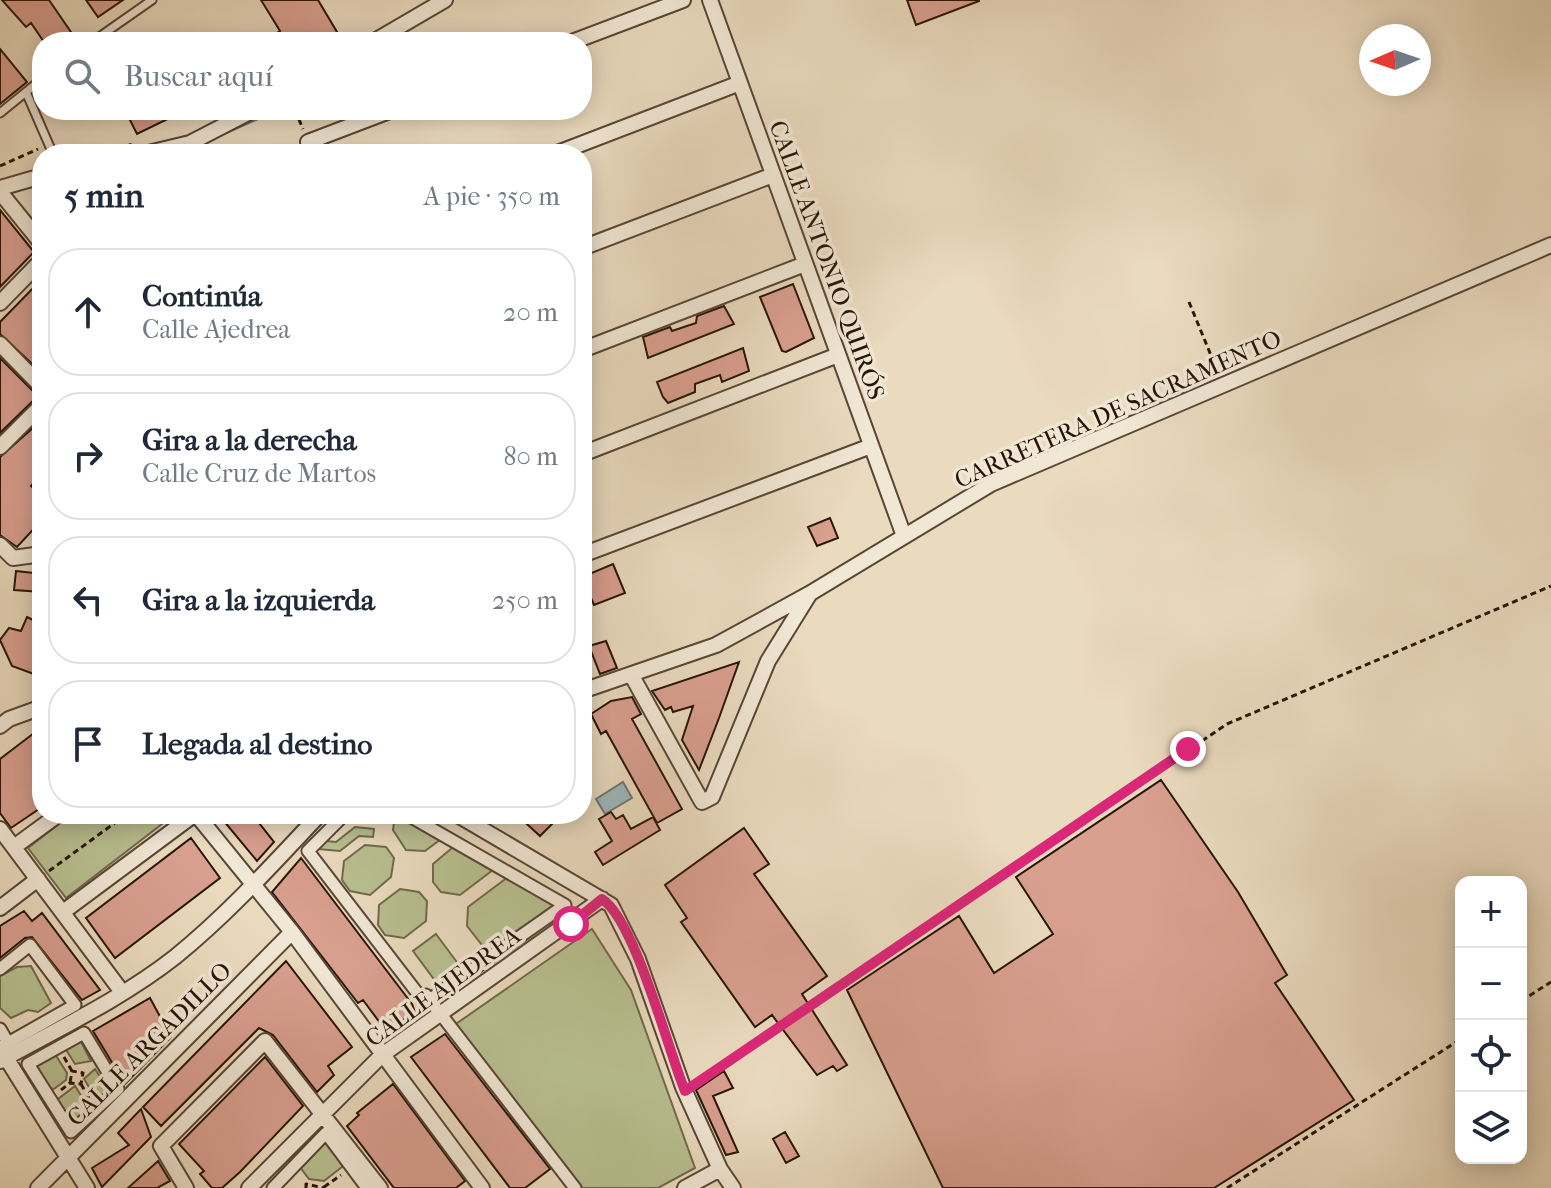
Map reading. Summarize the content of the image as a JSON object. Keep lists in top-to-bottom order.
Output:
{
  "streets": {
    "street": [
      "CALLE ANTONIO QUIRÓS",
      "CARRETERA DE SACRAMENTO",
      "CALLE AJEDREA",
      "CALLE ARGADILLO"
    ]
  },
  "crossings": [
    ["CALLE ANTONIO QUIRÓS", "CARRETERA DE SACRAMENTO"]
  ],
  "north": "left",
  "page": {
    "search": "Buscar aquí",
    "heading": ["5 min", "A pie · 350 m"],
    "list": [
      ["Continúa", "Calle Ajedrea", "20 m"],
      ["Gira a la derecha", "Calle Cruz de Martos", "80 m"],
      ["Gira a la izquierda", "250 m"],
      "Llegada al destino"
    ],
    "map_buttons": ["+", "−"]
  }
}
